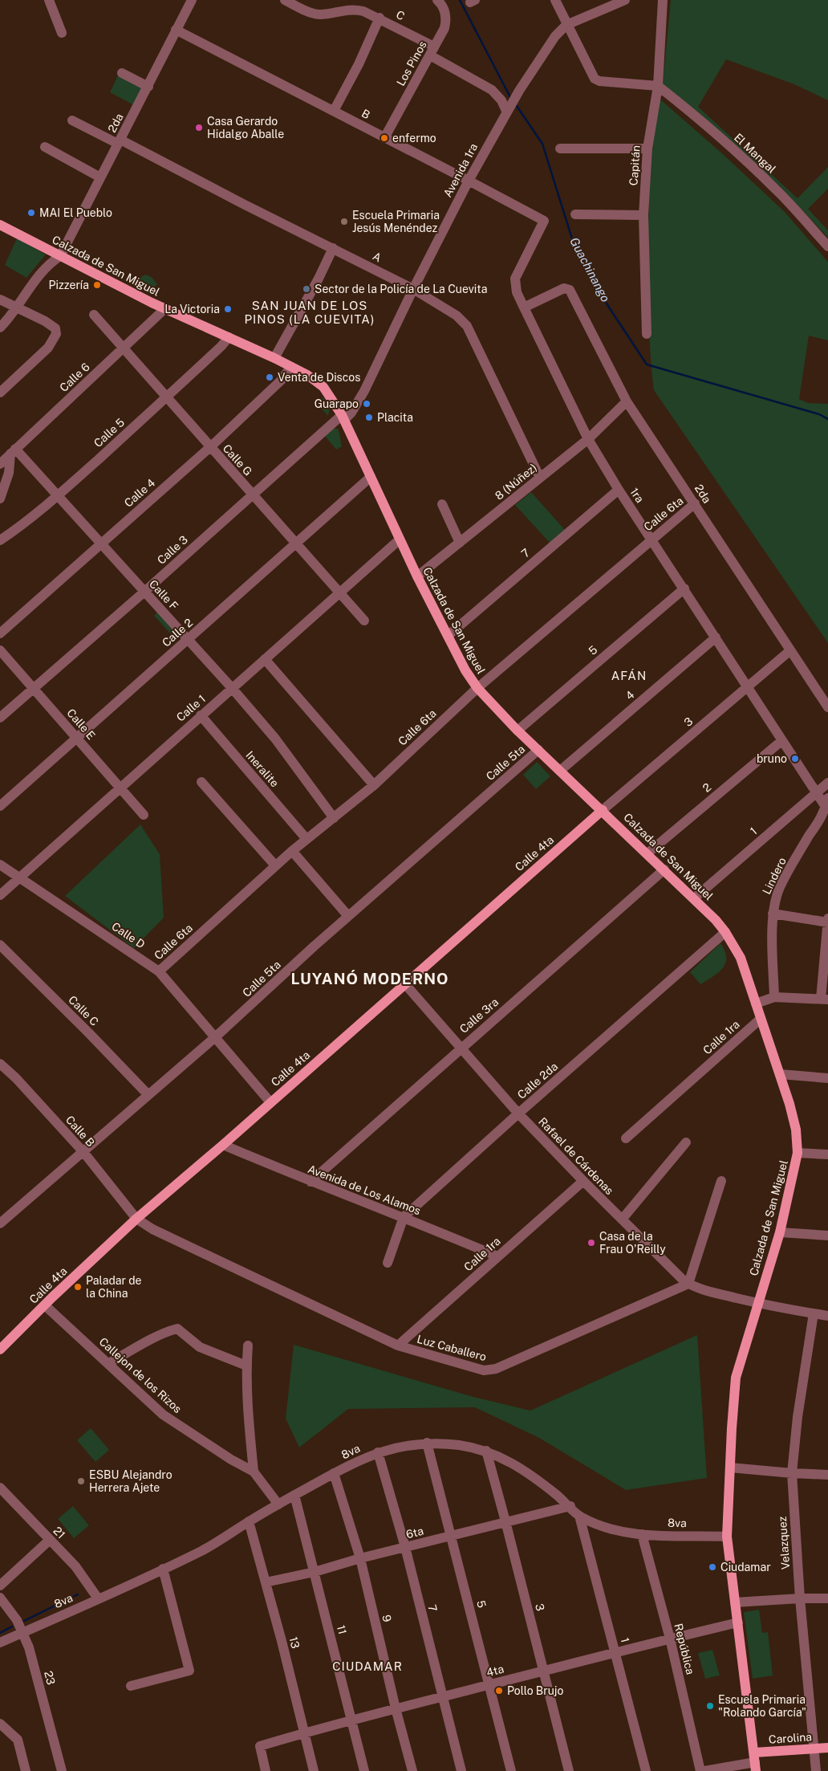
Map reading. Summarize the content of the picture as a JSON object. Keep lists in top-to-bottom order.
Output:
{
  "streets": {
    "main road": ["Calzada de San Miguel", "Calle 4ta", "Carolina"],
    "street": [
      "C",
      "Los Pinos",
      "B",
      "2da",
      "El Mangal",
      "Capitán",
      "Avenida 1ra",
      "A",
      "Calle 6",
      "Calle 5",
      "Calle G",
      "8 (Núñez)",
      "Calle 4",
      "1ra",
      "Calle 6ta",
      "Calle 3",
      "7",
      "Calle F",
      "Calle 2",
      "5",
      "4",
      "Calle 1",
      "3",
      "Calle E",
      "Calle 5ta",
      "Ineralite",
      "2",
      "1",
      "Lindero",
      "Calle D",
      "Calle C",
      "Calle 3ra",
      "Calle 1ra",
      "Calle 2da",
      "Calle B",
      "Rafael de Cárdenas",
      "Avenida de Los Alamos",
      "Luz Caballero",
      "Callejon de los Rizos",
      "8va",
      "21",
      "6ta",
      "Velazquez",
      "9",
      "11",
      "13",
      "República",
      "4ta",
      "23"
    ]
  },
  "crossings": [
    ["C", "Los Pinos"],
    ["C", "Avenida 1ra"],
    ["Los Pinos", "B"],
    ["B", "2da"],
    ["B", "Avenida 1ra"],
    ["B", "1ra"],
    ["2da", "A"],
    ["2da", "Calzada de San Miguel"],
    ["2da", "8 (Núñez)"],
    ["2da", "1ra"],
    ["2da", "Calle 6ta"],
    ["2da", "3"],
    ["El Mangal", "Capitán"],
    ["Avenida 1ra", "A"],
    ["Avenida 1ra", "Calzada de San Miguel"],
    ["Avenida 1ra", "Calle 3"],
    ["A", "8 (Núñez)"],
    ["Calzada de San Miguel", "Calle 6"],
    ["Calzada de San Miguel", "Calle 5"],
    ["Calzada de San Miguel", "8 (Núñez)"],
    ["Calzada de San Miguel", "Calle 4"],
    ["Calzada de San Miguel", "Calle 6ta"],
    ["Calzada de San Miguel", "Calle 3"],
    ["Calzada de San Miguel", "7"],
    ["Calzada de San Miguel", "Calle 2"],
    ["Calzada de San Miguel", "5"],
    ["Calzada de San Miguel", "4"],
    ["Calzada de San Miguel", "Calle 1"],
    ["Calzada de San Miguel", "3"],
    ["Calzada de San Miguel", "Calle 5ta"],
    ["Calzada de San Miguel", "2"],
    ["Calzada de San Miguel", "1"],
    ["Calzada de San Miguel", "Calle 4ta"],
    ["Calzada de San Miguel", "Calle 3ra"],
    ["Calzada de San Miguel", "Calle 1ra"],
    ["Calzada de San Miguel", "Calle 2da"],
    ["Calzada de San Miguel", "Rafael de Cárdenas"],
    ["Calzada de San Miguel", "8va"],
    ["Calzada de San Miguel", "4ta"],
    ["Calzada de San Miguel", "Carolina"],
    ["Calle 6", "Calle G"],
    ["Calle 6", "Calle F"],
    ["Calle 5", "Calle G"],
    ["Calle 5", "Calle F"],
    ["Calle G", "Calle 4"],
    ["Calle G", "Calle 3"],
    ["Calle G", "Calle 2"],
    ["Calle G", "Calle 1"],
    ["8 (Núñez)", "1ra"],
    ["Calle 4", "Calle F"],
    ["1ra", "Calle 6ta"],
    ["1ra", "7"],
    ["1ra", "5"],
    ["1ra", "4"],
    ["1ra", "3"],
    ["1ra", "2"],
    ["1ra", "1"],
    ["1ra", "Lindero"],
    ["Calle 6ta", "Calle F"],
    ["Calle 6ta", "Ineralite"],
    ["Calle 6ta", "Calle D"],
    ["Calle 3", "Calle F"],
    ["Calle 3", "Calle E"],
    ["7", "8va"],
    ["7", "6ta"],
    ["7", "4ta"],
    ["Calle F", "Calle 2"],
    ["Calle F", "Calle 1"],
    ["Calle 2", "Calle E"],
    ["5", "8va"],
    ["5", "6ta"],
    ["5", "4ta"],
    ["Calle 1", "Calle E"],
    ["Calle 1", "Ineralite"],
    ["Calle 1", "Calle D"],
    ["3", "Calle 4ta"],
    ["3", "8va"],
    ["3", "6ta"],
    ["3", "4ta"],
    ["Calle 5ta", "Calle D"],
    ["Calle 5ta", "Calle C"],
    ["Calle 5ta", "Calle B"],
    ["1", "8va"],
    ["1", "4ta"],
    ["Calle 4ta", "Calle D"],
    ["Calle 4ta", "Calle B"],
    ["Calle 4ta", "Rafael de Cárdenas"],
    ["Calle 4ta", "Avenida de Los Alamos"],
    ["Calle 4ta", "Luz Caballero"],
    ["Calle 4ta", "Callejon de los Rizos"],
    ["Calle 3ra", "Rafael de Cárdenas"],
    ["Calle 3ra", "Avenida de Los Alamos"],
    ["Calle 1ra", "Rafael de Cárdenas"],
    ["Calle 1ra", "Avenida de Los Alamos"],
    ["Calle 1ra", "Luz Caballero"],
    ["Calle 2da", "Rafael de Cárdenas"],
    ["Calle 2da", "Avenida de Los Alamos"],
    ["Calle B", "Luz Caballero"],
    ["Rafael de Cárdenas", "Luz Caballero"],
    ["Callejon de los Rizos", "8va"],
    ["8va", "21"],
    ["8va", "6ta"],
    ["8va", "9"],
    ["8va", "11"],
    ["8va", "13"],
    ["8va", "República"],
    ["8va", "23"],
    ["6ta", "9"],
    ["6ta", "11"],
    ["6ta", "13"],
    ["Velazquez", "Carolina"],
    ["9", "4ta"],
    ["11", "4ta"],
    ["13", "4ta"],
    ["República", "4ta"]
  ],
  "districts": [
    "SAN JUAN DE LOS PINOS (LA CUEVITA)",
    "AFÁN",
    "LUYANÓ MODERNO",
    "CIUDAMAR"
  ],
  "water": ["Guachinango"],
  "places": [
    "Casa Gerardo Hidalgo Aballe",
    "enfermo",
    "MAI El Pueblo",
    "Escuela Primaria Jesús Menéndez",
    "Pizzería",
    "Sector de la Policía de La Cuevita",
    "La Victoria",
    "Venta de Discos",
    "Guarapo",
    "Placita",
    "bruno",
    "Casa de la Frau O'Reilly",
    "Paladar de la China",
    "ESBU Alejandro Herrera Ajete",
    "Ciudamar",
    "Pollo Brujo",
    "Escuela Primaria \"Rolando García\""
  ]
}
